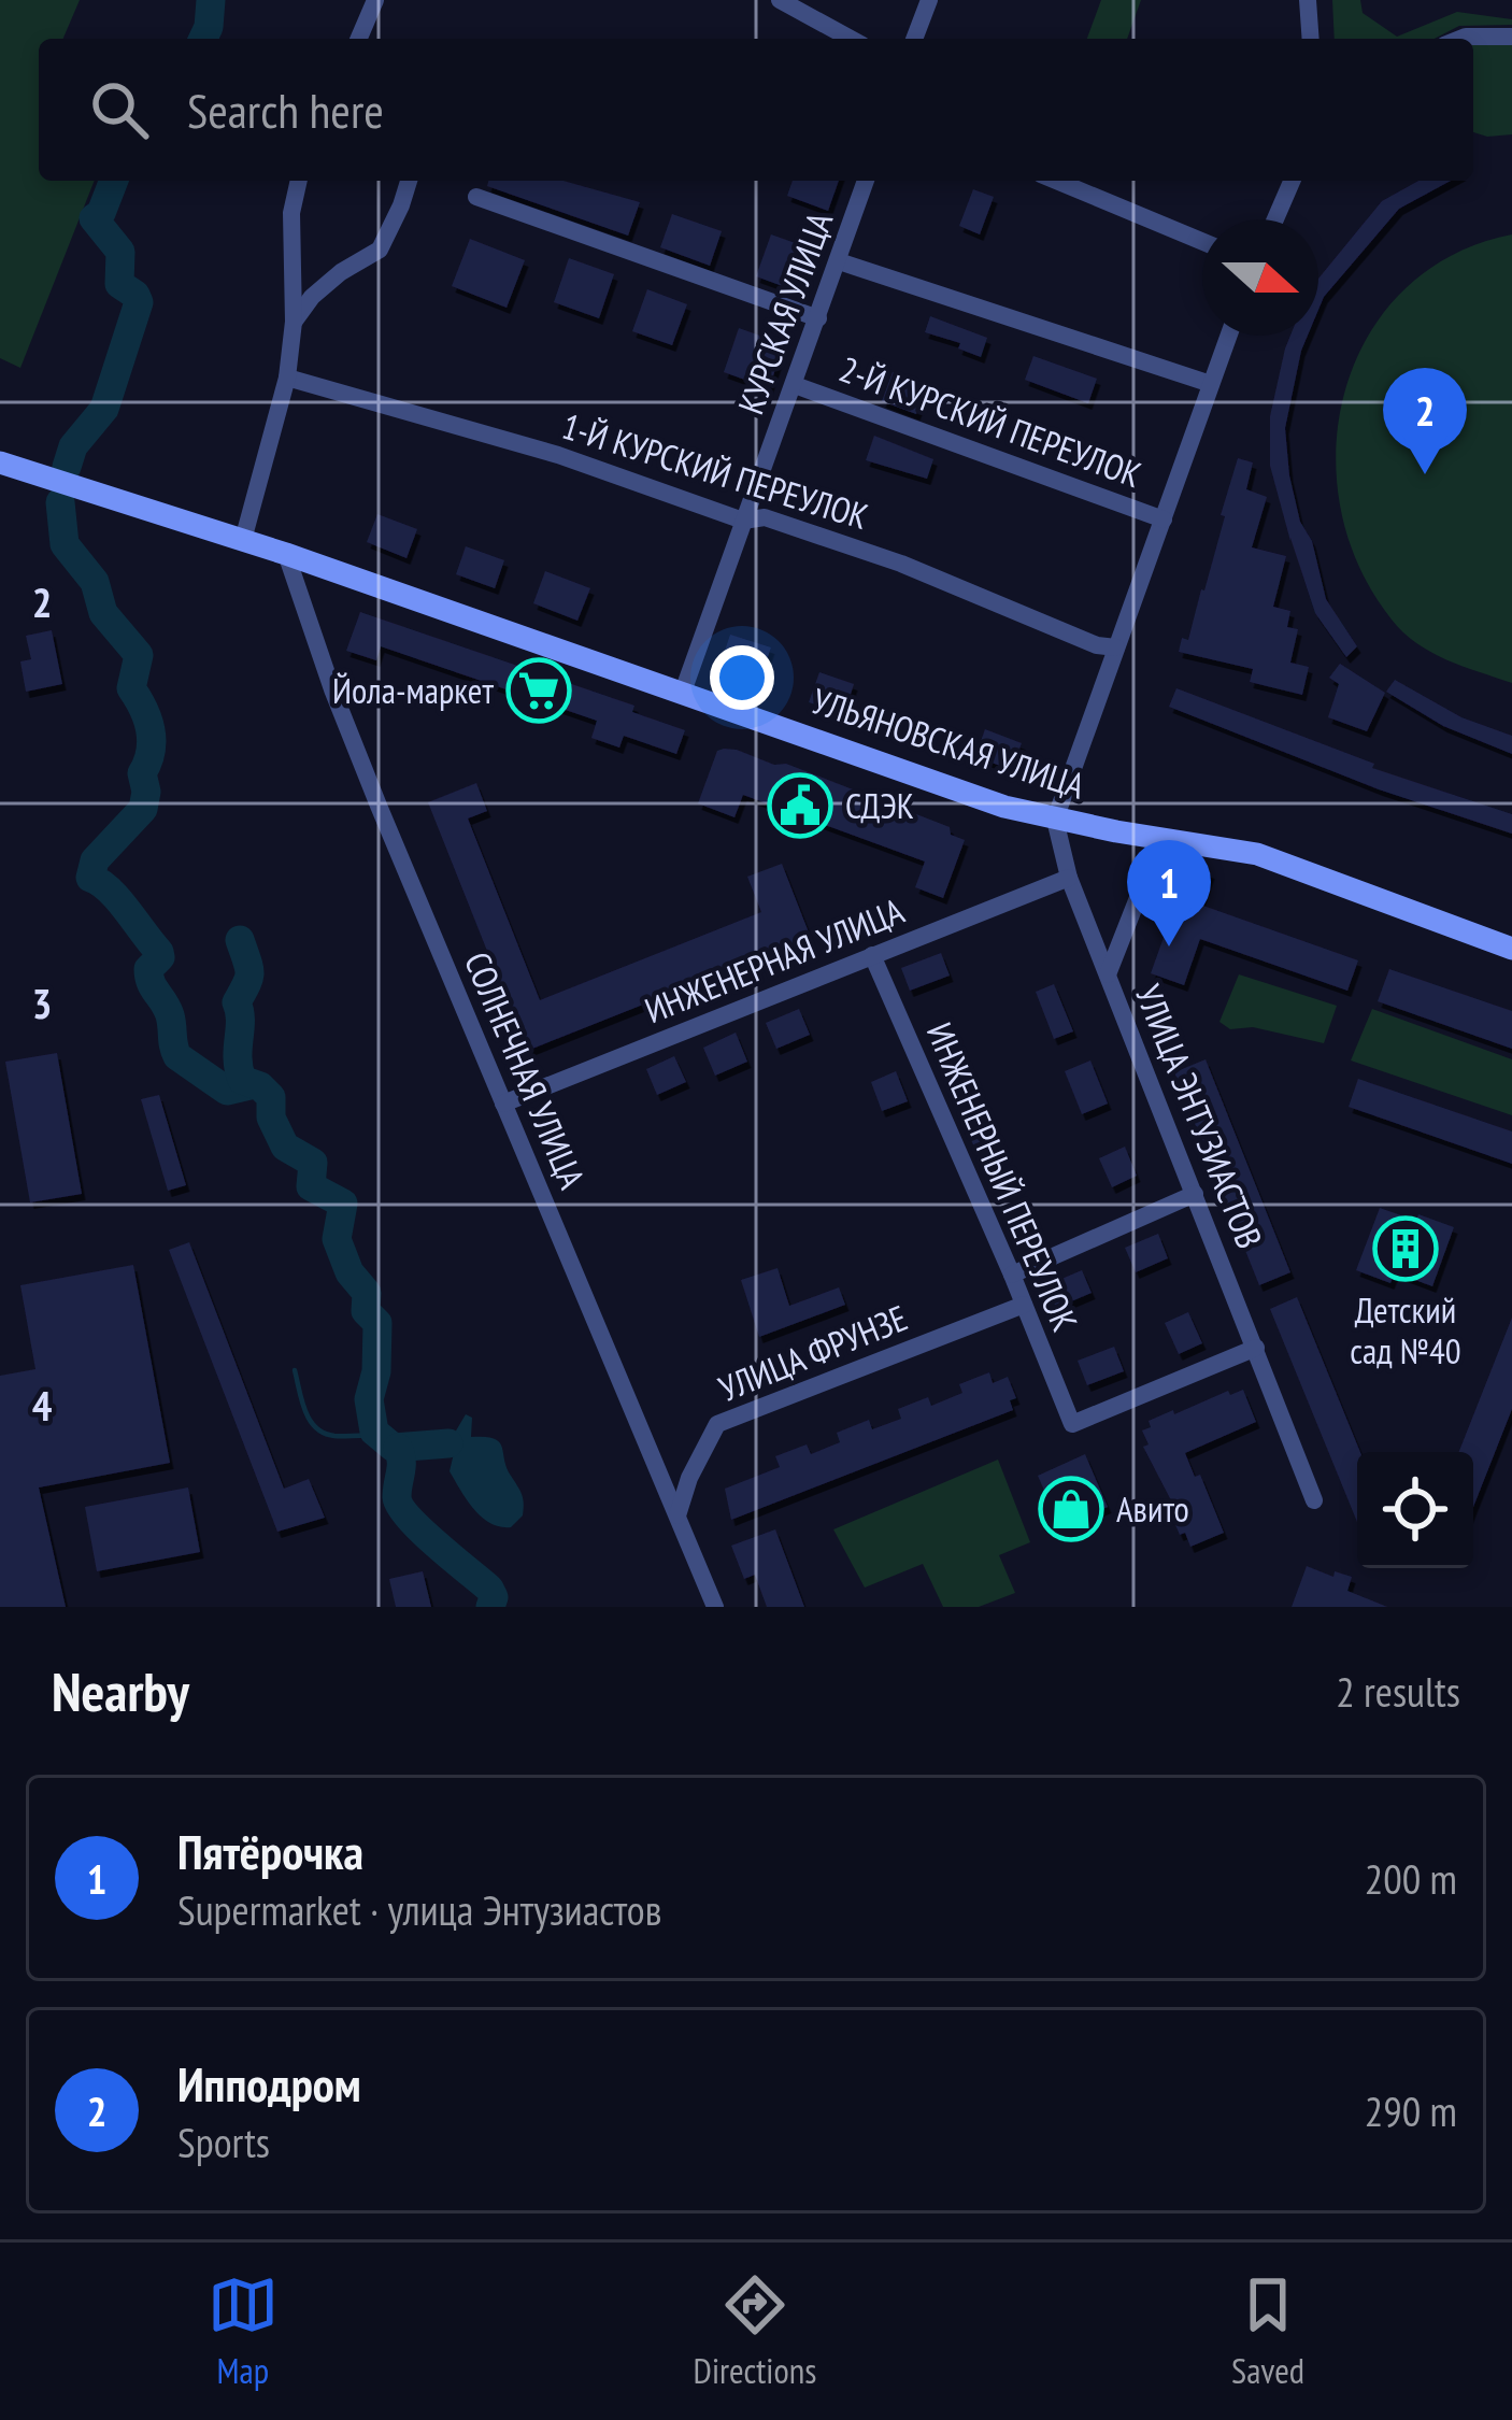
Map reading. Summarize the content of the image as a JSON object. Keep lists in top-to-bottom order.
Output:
{
  "streets": {
    "main road": ["УЛЬЯНОВСКАЯ УЛИЦА"],
    "street": [
      "КУРСКАЯ УЛИЦА",
      "2-Й КУРСКИЙ ПЕРЕУЛОК",
      "1-Й КУРСКИЙ ПЕРЕУЛОК",
      "ИНЖЕНЕРНАЯ УЛИЦА",
      "СОЛНЕЧНАЯ УЛИЦА",
      "УЛИЦА ЭНТУЗИАСТОВ",
      "ИНЖЕНЕРНЫЙ ПЕРЕУЛОК",
      "УЛИЦА ФРУНЗЕ"
    ]
  },
  "crossings": [
    ["КУРСКАЯ УЛИЦА", "2-Й КУРСКИЙ ПЕРЕУЛОК"],
    ["КУРСКАЯ УЛИЦА", "1-Й КУРСКИЙ ПЕРЕУЛОК"],
    ["КУРСКАЯ УЛИЦА", "УЛЬЯНОВСКАЯ УЛИЦА"],
    ["УЛЬЯНОВСКАЯ УЛИЦА", "СОЛНЕЧНАЯ УЛИЦА"],
    ["УЛЬЯНОВСКАЯ УЛИЦА", "УЛИЦА ЭНТУЗИАСТОВ"],
    ["ИНЖЕНЕРНАЯ УЛИЦА", "СОЛНЕЧНАЯ УЛИЦА"],
    ["ИНЖЕНЕРНАЯ УЛИЦА", "УЛИЦА ЭНТУЗИАСТОВ"],
    ["ИНЖЕНЕРНАЯ УЛИЦА", "ИНЖЕНЕРНЫЙ ПЕРЕУЛОК"],
    ["СОЛНЕЧНАЯ УЛИЦА", "УЛИЦА ФРУНЗЕ"],
    ["УЛИЦА ЭНТУЗИАСТОВ", "ИНЖЕНЕРНЫЙ ПЕРЕУЛОК"],
    ["ИНЖЕНЕРНЫЙ ПЕРЕУЛОК", "УЛИЦА ФРУНЗЕ"]
  ],
  "places": {
    "supermarket": ["Йола-маркет"],
    "public building": ["СДЭК"],
    "building": ["Детский сад №40"],
    "shop": ["Авито"]
  },
  "north": "right",
  "page": {
    "search": "Search here",
    "pins": ["2", "1"],
    "heading": ["Nearby", "2 results"],
    "list": [
      {
        "mark": "1",
        "name": "Пятёрочка",
        "note": "Supermarket · улица Энтузиастов",
        "value": "200 m"
      },
      {
        "mark": "2",
        "name": "Ипподром",
        "note": "Sports",
        "value": "290 m"
      }
    ],
    "nav": ["Map", "Directions", "Saved"]
  },
  "grid": {
    "rows": ["2", "3", "4"]
  }
}
